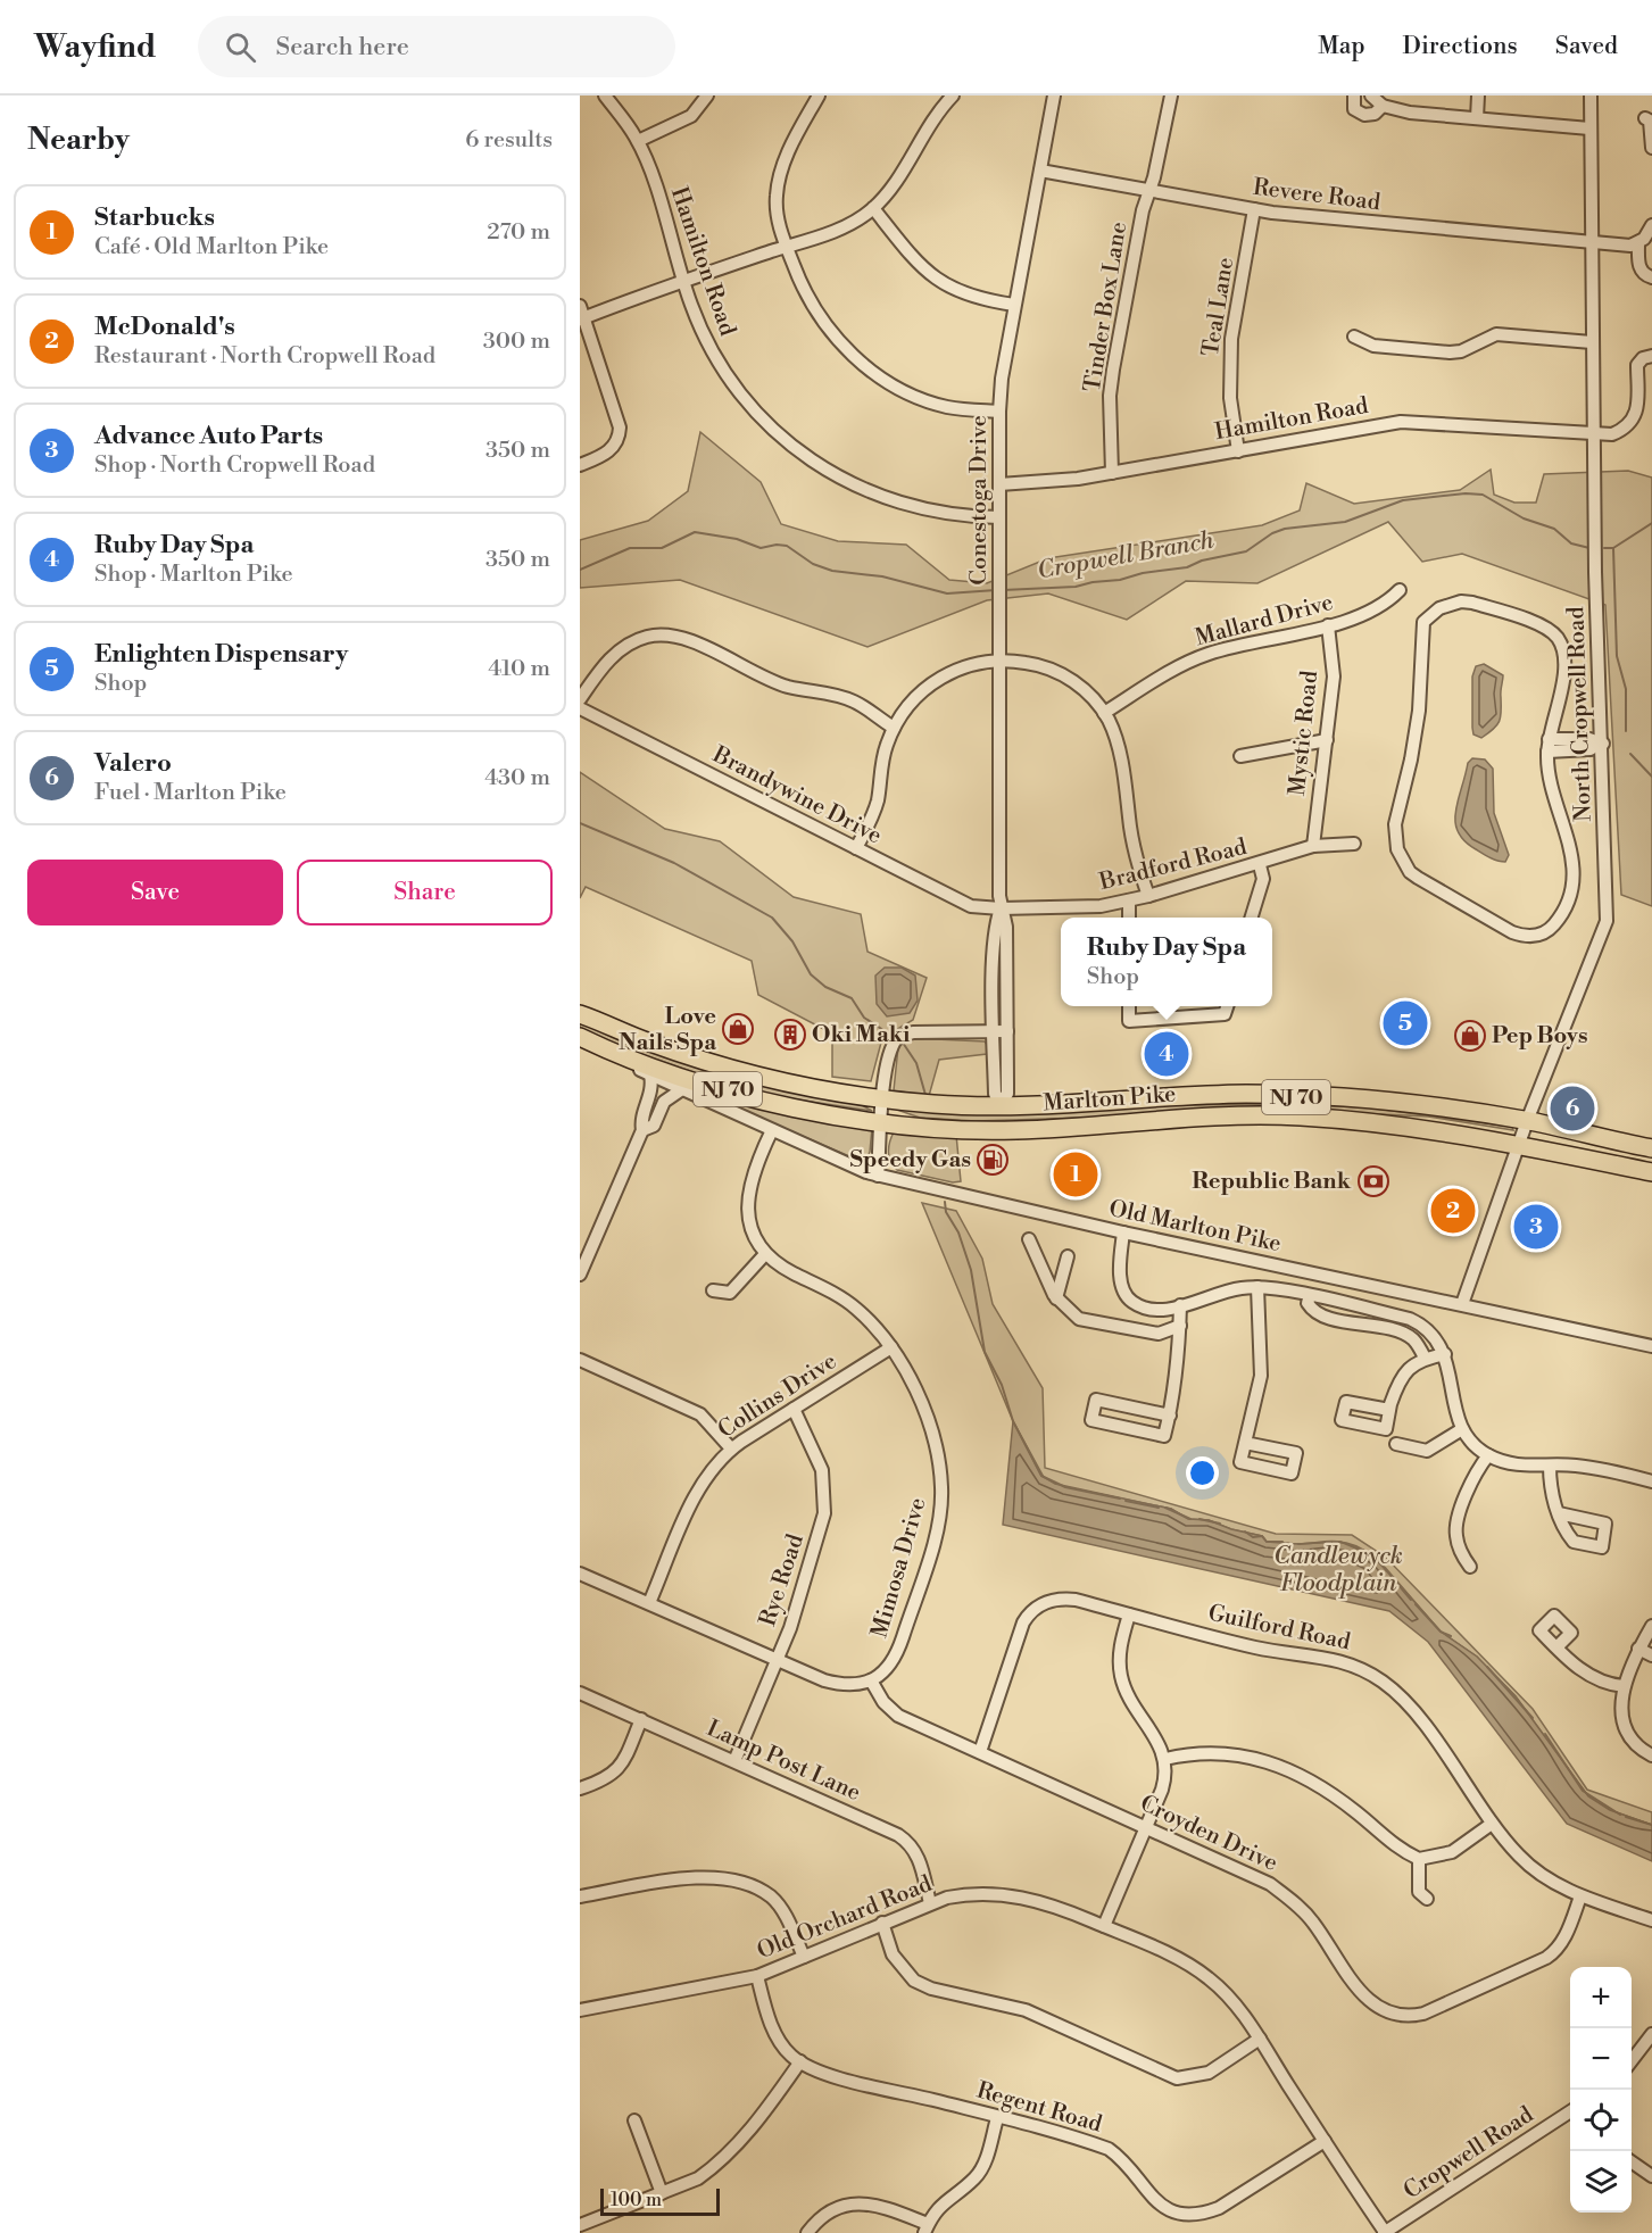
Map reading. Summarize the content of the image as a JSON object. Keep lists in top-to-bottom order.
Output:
{
  "streets": {
    "highway": ["NJ 70", "Marlton Pike"],
    "street": [
      "Revere Road",
      "Hamilton Road",
      "Tinder Box Lane",
      "Teal Lane",
      "Conestoga Drive",
      "Mallard Drive",
      "North Cropwell Road",
      "Mystic Road",
      "Brandywine Drive",
      "Bradford Road",
      "Old Marlton Pike",
      "Collins Drive",
      "Mimosa Drive",
      "Rye Road",
      "Guilford Road",
      "Lamp Post Lane",
      "Croyden Drive",
      "Old Orchard Road",
      "Regent Road",
      "Cropwell Road"
    ]
  },
  "crossings": [
    ["Revere Road", "Tinder Box Lane"],
    ["Revere Road", "Teal Lane"],
    ["Revere Road", "Conestoga Drive"],
    ["Revere Road", "North Cropwell Road"],
    ["Hamilton Road", "Tinder Box Lane"],
    ["Hamilton Road", "Teal Lane"],
    ["Hamilton Road", "Conestoga Drive"],
    ["Hamilton Road", "North Cropwell Road"],
    ["Conestoga Drive", "Brandywine Drive"],
    ["Conestoga Drive", "Bradford Road"],
    ["Conestoga Drive", "Marlton Pike"],
    ["Mallard Drive", "Mystic Road"],
    ["North Cropwell Road", "Marlton Pike"],
    ["North Cropwell Road", "Old Marlton Pike"],
    ["Mystic Road", "Bradford Road"],
    ["Brandywine Drive", "Bradford Road"],
    ["Marlton Pike", "Old Marlton Pike"],
    ["Collins Drive", "Mimosa Drive"],
    ["Collins Drive", "Rye Road"],
    ["Mimosa Drive", "Croyden Drive"],
    ["Rye Road", "Lamp Post Lane"],
    ["Guilford Road", "Croyden Drive"],
    ["Lamp Post Lane", "Old Orchard Road"],
    ["Old Orchard Road", "Regent Road"],
    ["Old Orchard Road", "Cropwell Road"]
  ],
  "water": ["Cropwell Branch", "Candlewyck Floodplain"],
  "places": {
    "shop": ["Love Nails Spa", "Pep Boys"],
    "building": ["Oki Maki"],
    "fuel station": ["Speedy Gas"],
    "bank": ["Republic Bank"]
  },
  "scale_bar": "100 m",
  "page": {
    "header": "Wayfind",
    "search": "Search here",
    "nav": ["Map", "Directions", "Saved"],
    "heading": ["Nearby", "6 results"],
    "list": [
      {
        "mark": "1",
        "name": "Starbucks",
        "note": "Café · Old Marlton Pike",
        "value": "270 m"
      },
      {
        "mark": "2",
        "name": "McDonald's",
        "note": "Restaurant · North Cropwell Road",
        "value": "300 m"
      },
      {
        "mark": "3",
        "name": "Advance Auto Parts",
        "note": "Shop · North Cropwell Road",
        "value": "350 m"
      },
      {
        "mark": "4",
        "name": "Ruby Day Spa",
        "note": "Shop · Marlton Pike",
        "value": "350 m"
      },
      {
        "mark": "5",
        "name": "Enlighten Dispensary",
        "note": "Shop",
        "value": "410 m"
      },
      {
        "mark": "6",
        "name": "Valero",
        "note": "Fuel · Marlton Pike",
        "value": "430 m"
      }
    ],
    "buttons": ["Save", "Share"],
    "popup": ["Ruby Day Spa", "Shop"],
    "pins": [
      "5",
      "4",
      "6",
      "1",
      "2",
      "3"
    ],
    "map_buttons": ["+", "−"],
    "scale": "100 m"
  }
}
